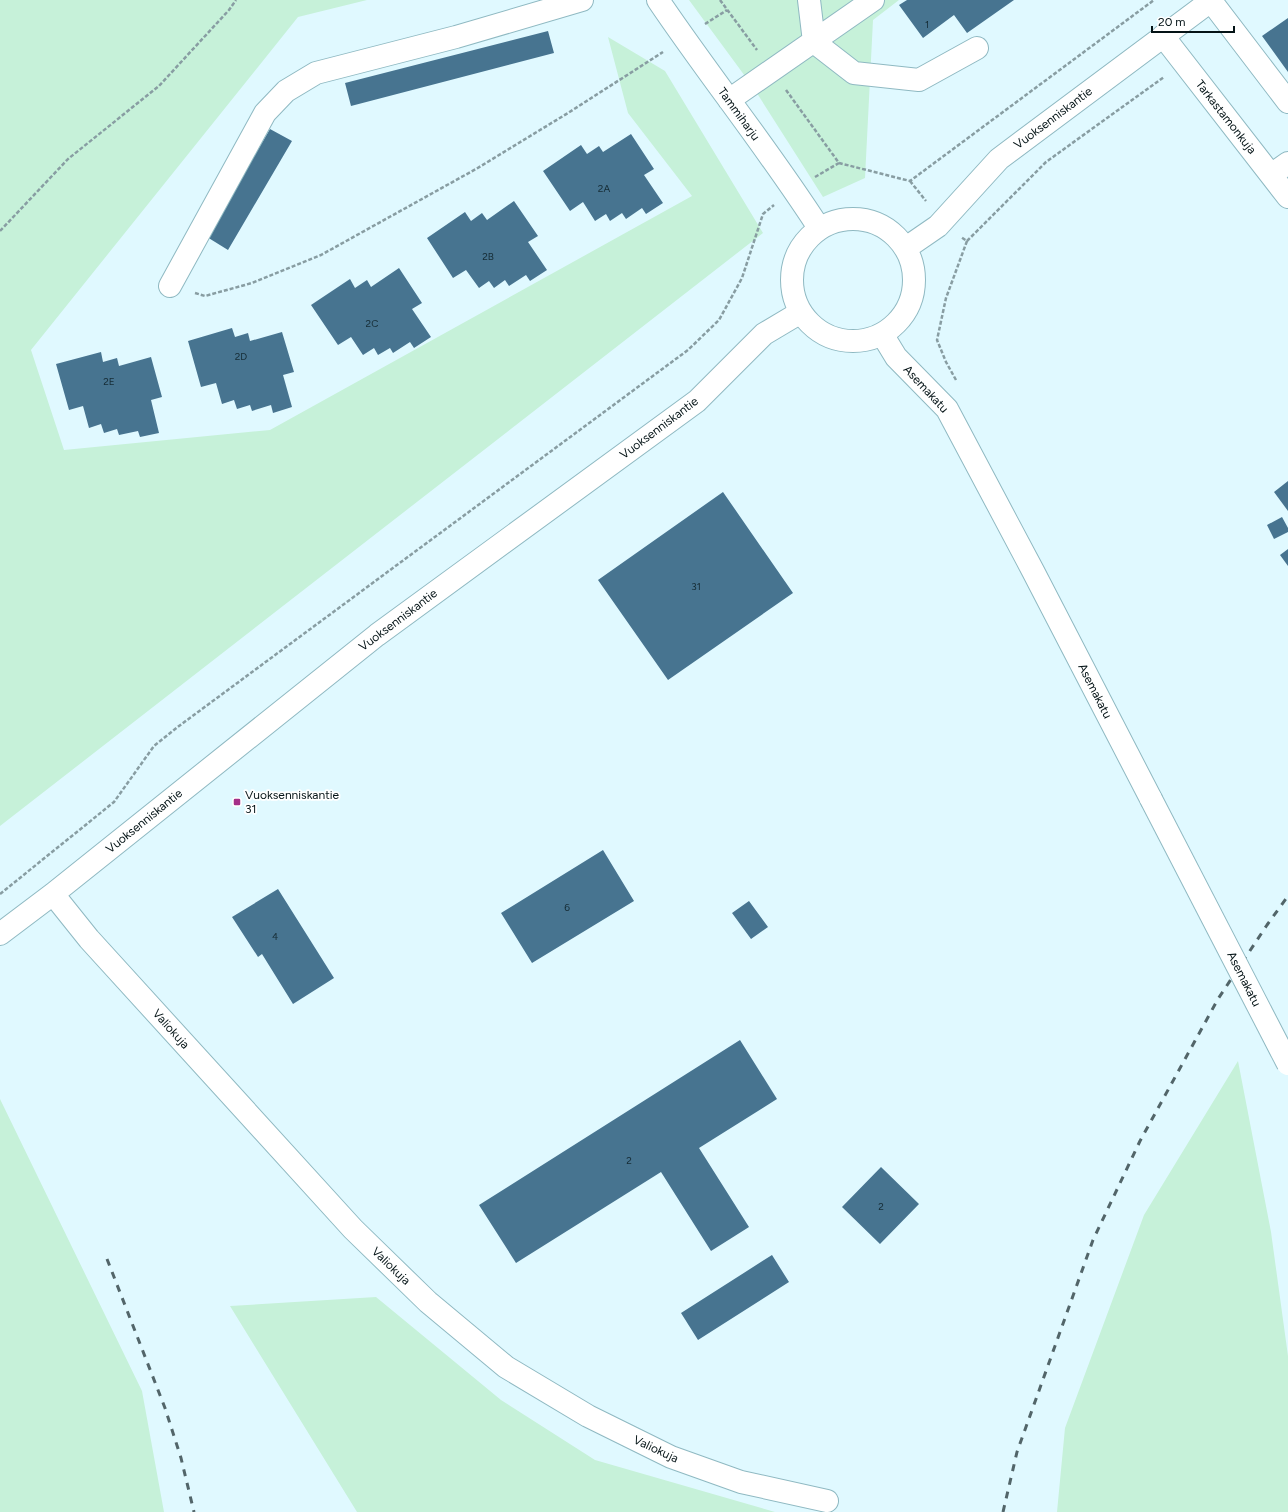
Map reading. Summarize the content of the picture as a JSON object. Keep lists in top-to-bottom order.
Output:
{
  "streets": {
    "street": [
      "Tammiharju",
      "Tarkastamonkuja",
      "Vuoksenniskantie",
      "Asemakatu",
      "Valiokuja"
    ]
  },
  "crossings": [
    ["Tammiharju", "Vuoksenniskantie"],
    ["Tammiharju", "Asemakatu"],
    ["Tarkastamonkuja", "Vuoksenniskantie"],
    ["Vuoksenniskantie", "Asemakatu"],
    ["Vuoksenniskantie", "Valiokuja"]
  ],
  "places": {
    "transit": ["Vuoksenniskantie 31"]
  },
  "house_numbers": [
    "1",
    "2A",
    "2B",
    "2C",
    "2D",
    "2E",
    "31",
    "6",
    "4",
    "2",
    "2"
  ],
  "scale_bar": "20 m"
}
